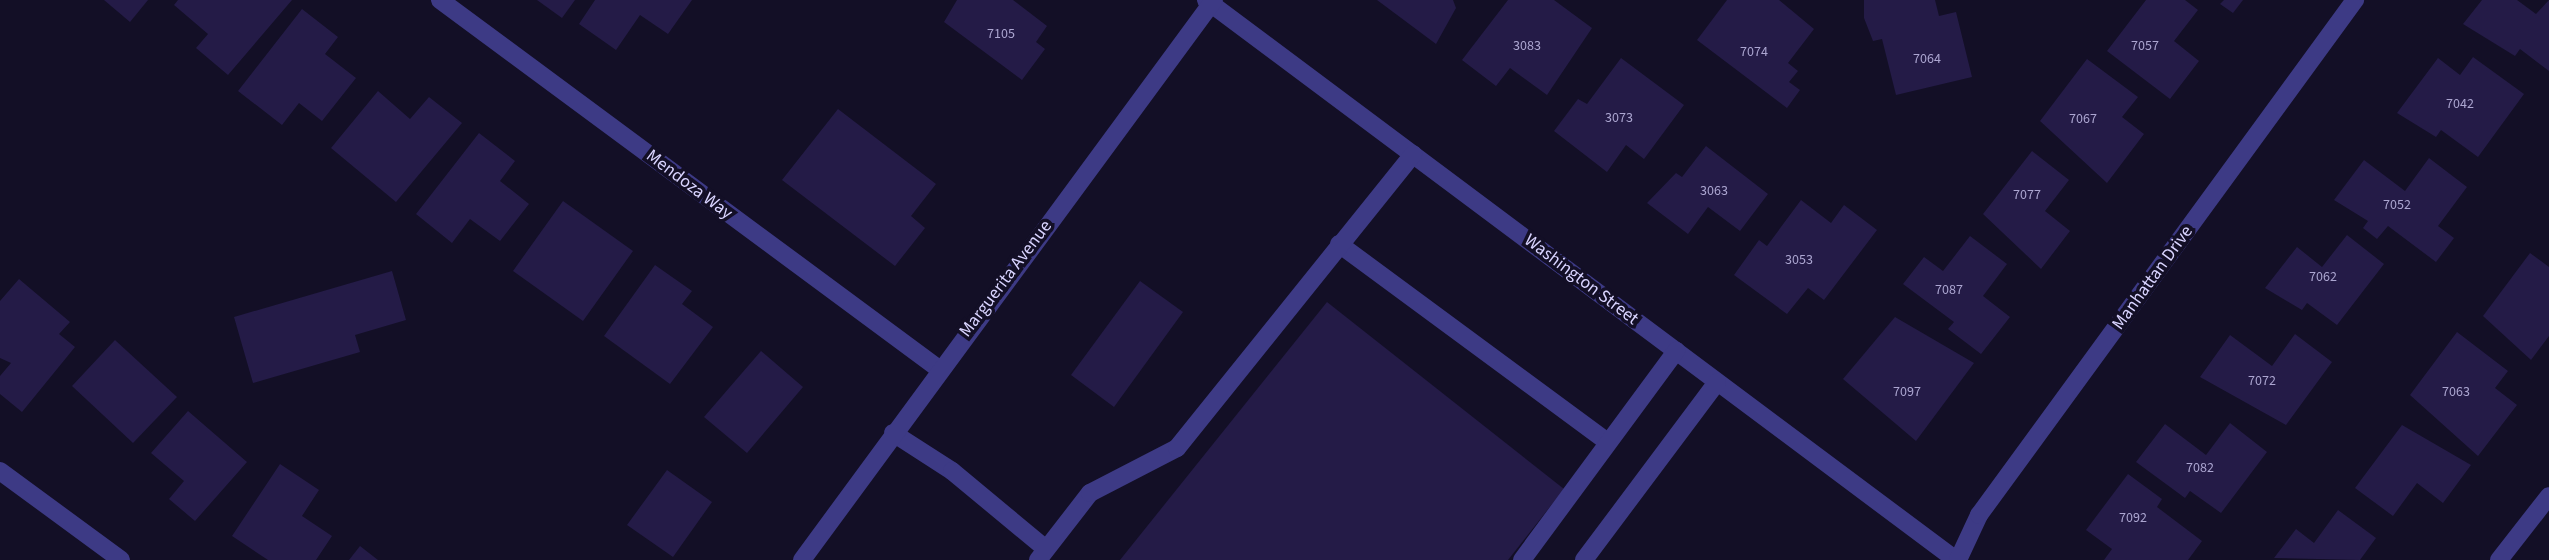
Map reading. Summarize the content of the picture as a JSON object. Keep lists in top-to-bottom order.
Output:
{
  "streets": {
    "street": [
      "Mendoza Way",
      "Manhattan Drive",
      "Marguerita Avenue",
      "Washington Street"
    ]
  },
  "crossings": [
    ["Mendoza Way", "Marguerita Avenue"],
    ["Manhattan Drive", "Washington Street"],
    ["Marguerita Avenue", "Washington Street"]
  ],
  "house_numbers": [
    "7105",
    "3083",
    "7057",
    "7074",
    "7064",
    "7042",
    "3073",
    "7067",
    "3063",
    "7077",
    "7052",
    "3053",
    "7062",
    "7087",
    "7072",
    "7097",
    "7063",
    "7082",
    "7092"
  ]
}
